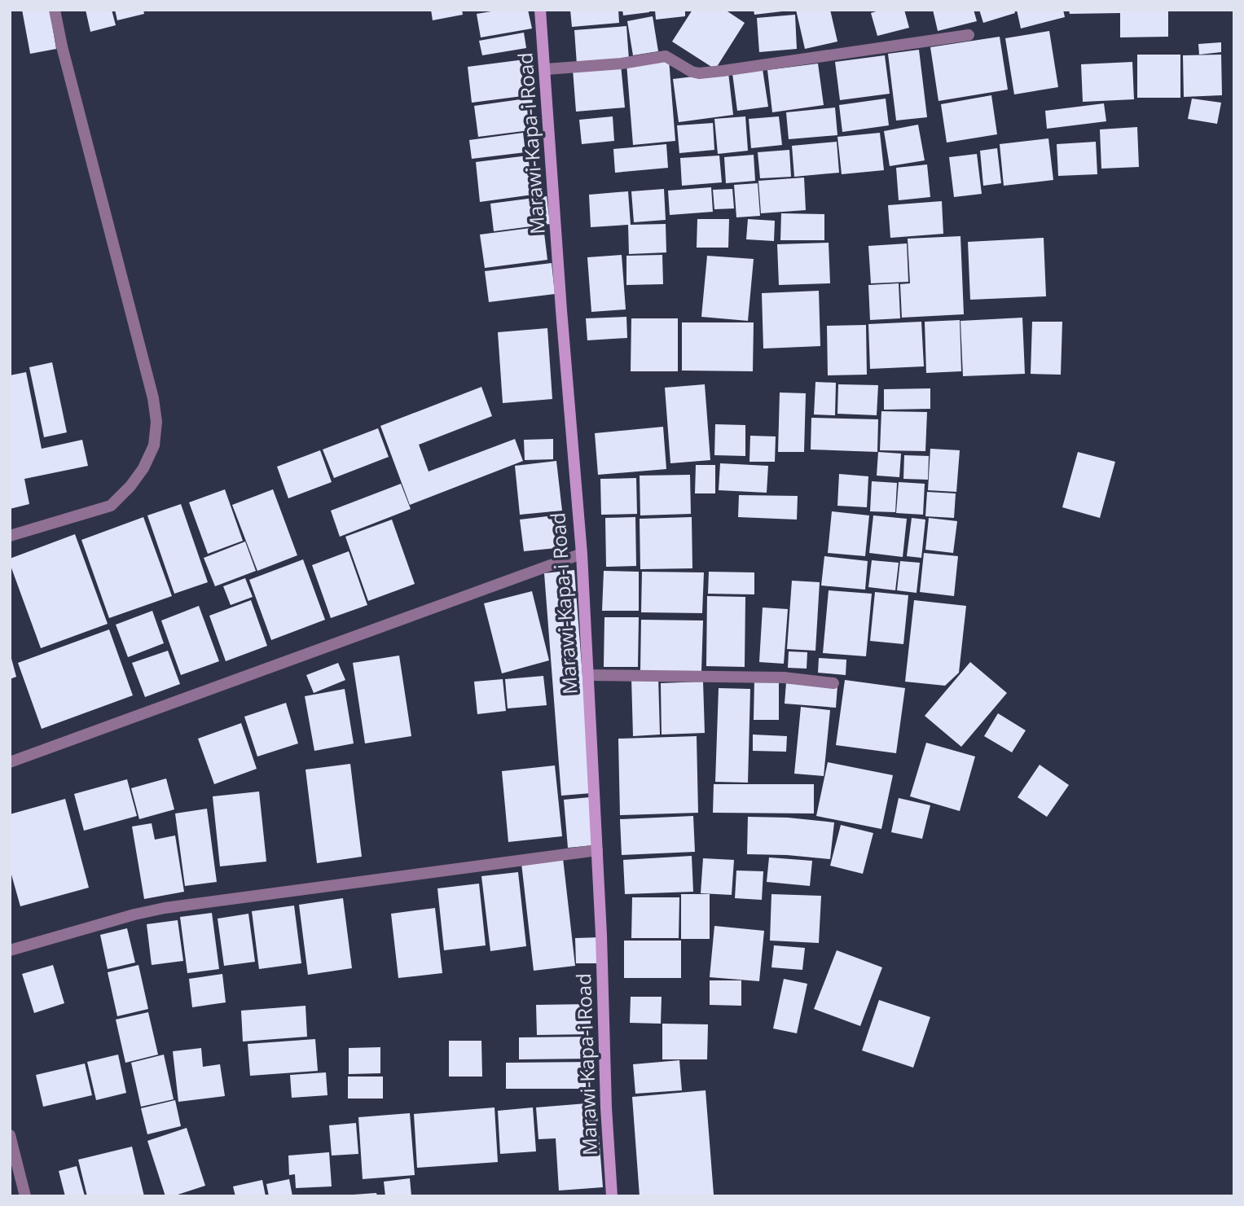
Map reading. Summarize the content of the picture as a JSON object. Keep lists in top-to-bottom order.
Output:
{
  "streets": {
    "main road": ["Marawi-Kapa-i Road"]
  }
}
